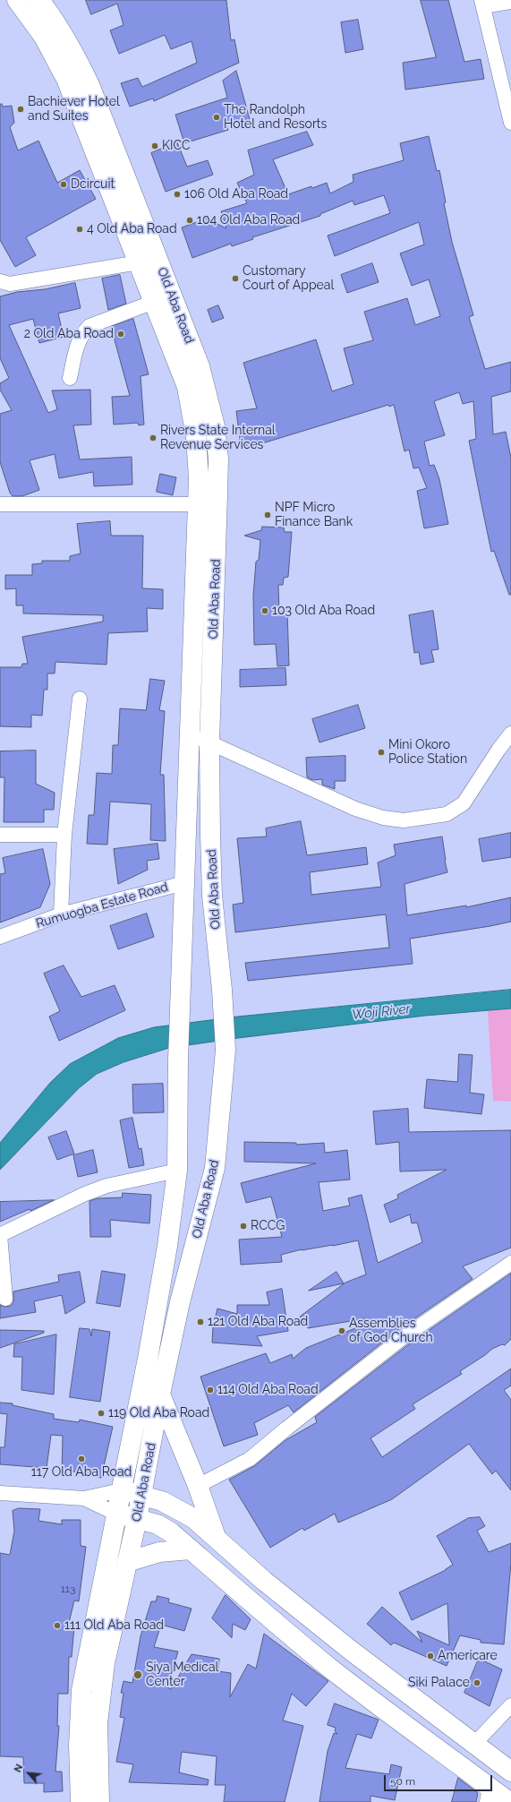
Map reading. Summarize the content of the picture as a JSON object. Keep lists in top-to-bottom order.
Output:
{
  "streets": {
    "main road": ["Old Aba Road"],
    "street": ["Rumuogba Estate Road"]
  },
  "crossings": [
    ["Old Aba Road", "Rumuogba Estate Road"]
  ],
  "water": ["Woji River"],
  "places": [
    "Bachiever Hotel and Suites",
    "The Randolph Hotel and Resorts",
    "KICC",
    "Dcircuit",
    "106 Old Aba Road",
    "104 Old Aba Road",
    "4 Old Aba Road",
    "Customary Court of Appeal",
    "2 Old Aba Road",
    "Rivers State Internal Revenue Services",
    "NPF Micro Finance Bank",
    "103 Old Aba Road",
    "Mini Okoro Police Station",
    "RCCG",
    "121 Old Aba Road",
    "Assemblies of God Church",
    "114 Old Aba Road",
    "119 Old Aba Road",
    "117 Old Aba Road",
    "111 Old Aba Road",
    "Americare",
    "Siya Medical Center",
    "Siki Palace"
  ],
  "house_numbers": ["113"],
  "scale_bar": "50 m",
  "north": "top left"
}
